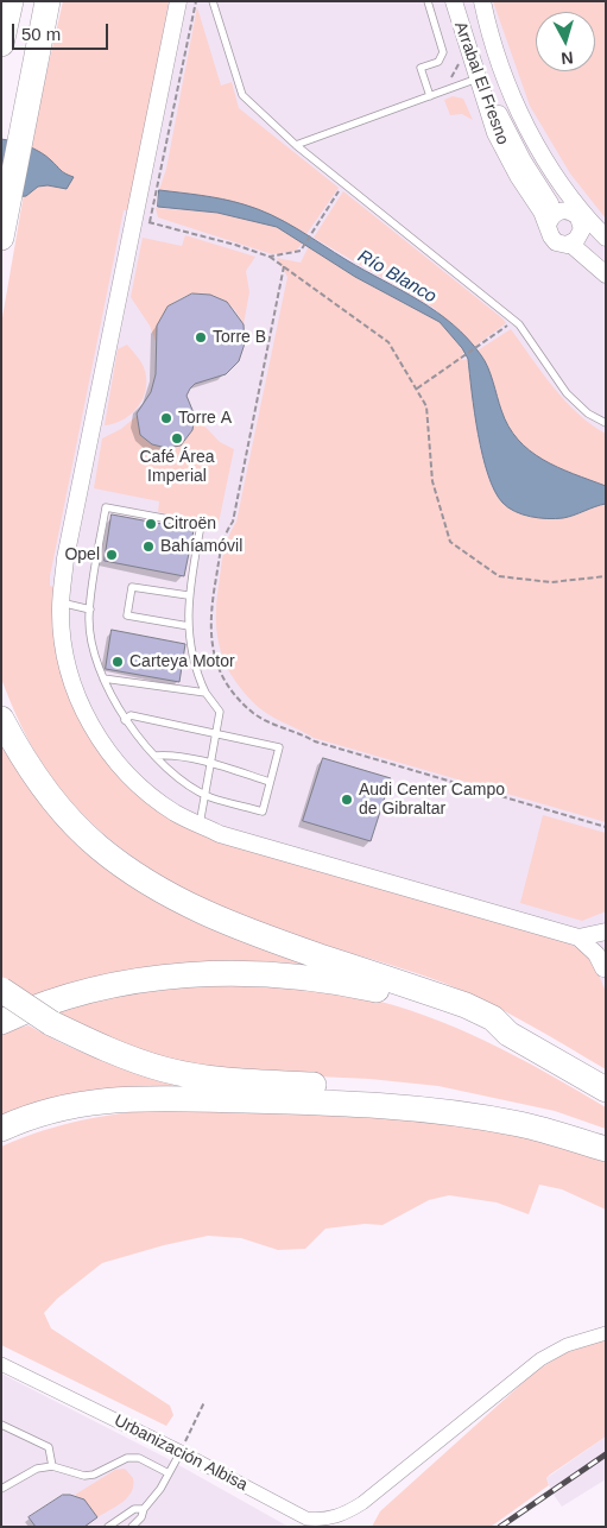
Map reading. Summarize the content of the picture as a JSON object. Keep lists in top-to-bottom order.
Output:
{
  "streets": {
    "street": ["Arrabal El Fresno", "Urbanización Albisa"]
  },
  "water": ["Río Blanco"],
  "places": [
    "Torre B",
    "Torre A",
    "Café Área Imperial",
    "Citroën",
    "Bahíamóvil",
    "Opel",
    "Carteya Motor",
    "Audi Center Campo de Gibraltar"
  ],
  "scale_bar": "50 m",
  "north": "bottom"
}
